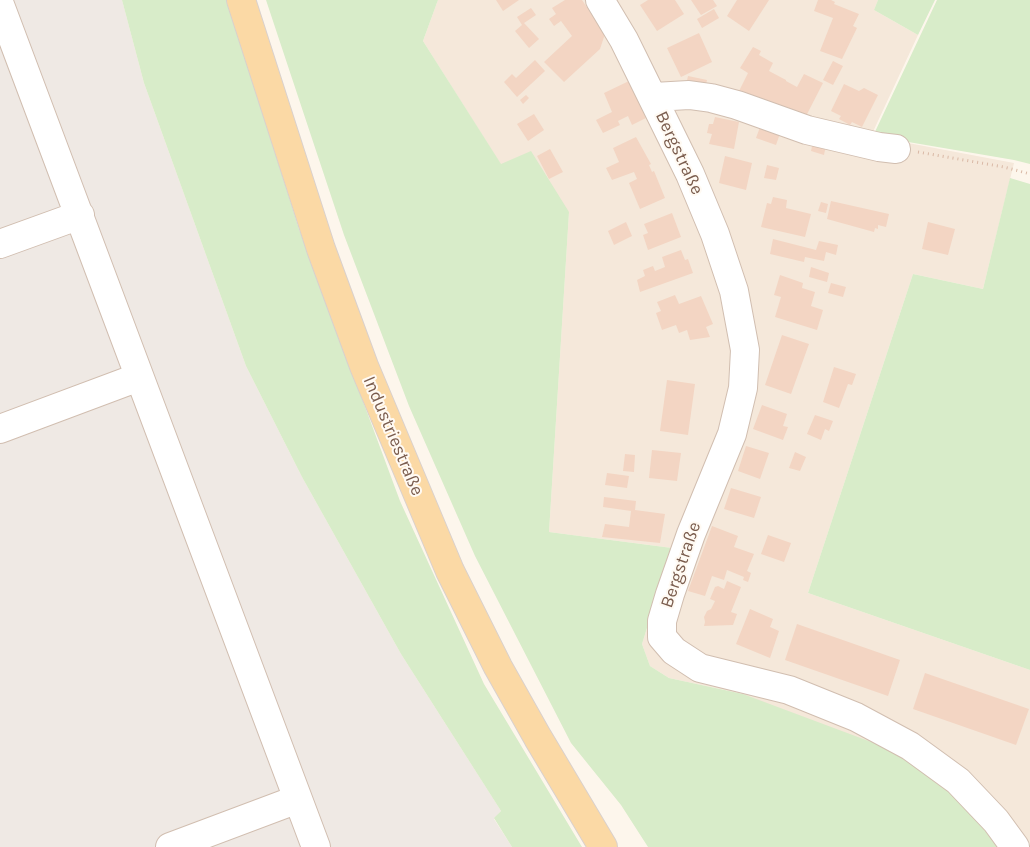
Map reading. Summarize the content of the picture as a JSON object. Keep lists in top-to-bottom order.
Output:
{
  "streets": {
    "main road": ["Industriestraße"],
    "street": ["Bergstraße"]
  }
}
